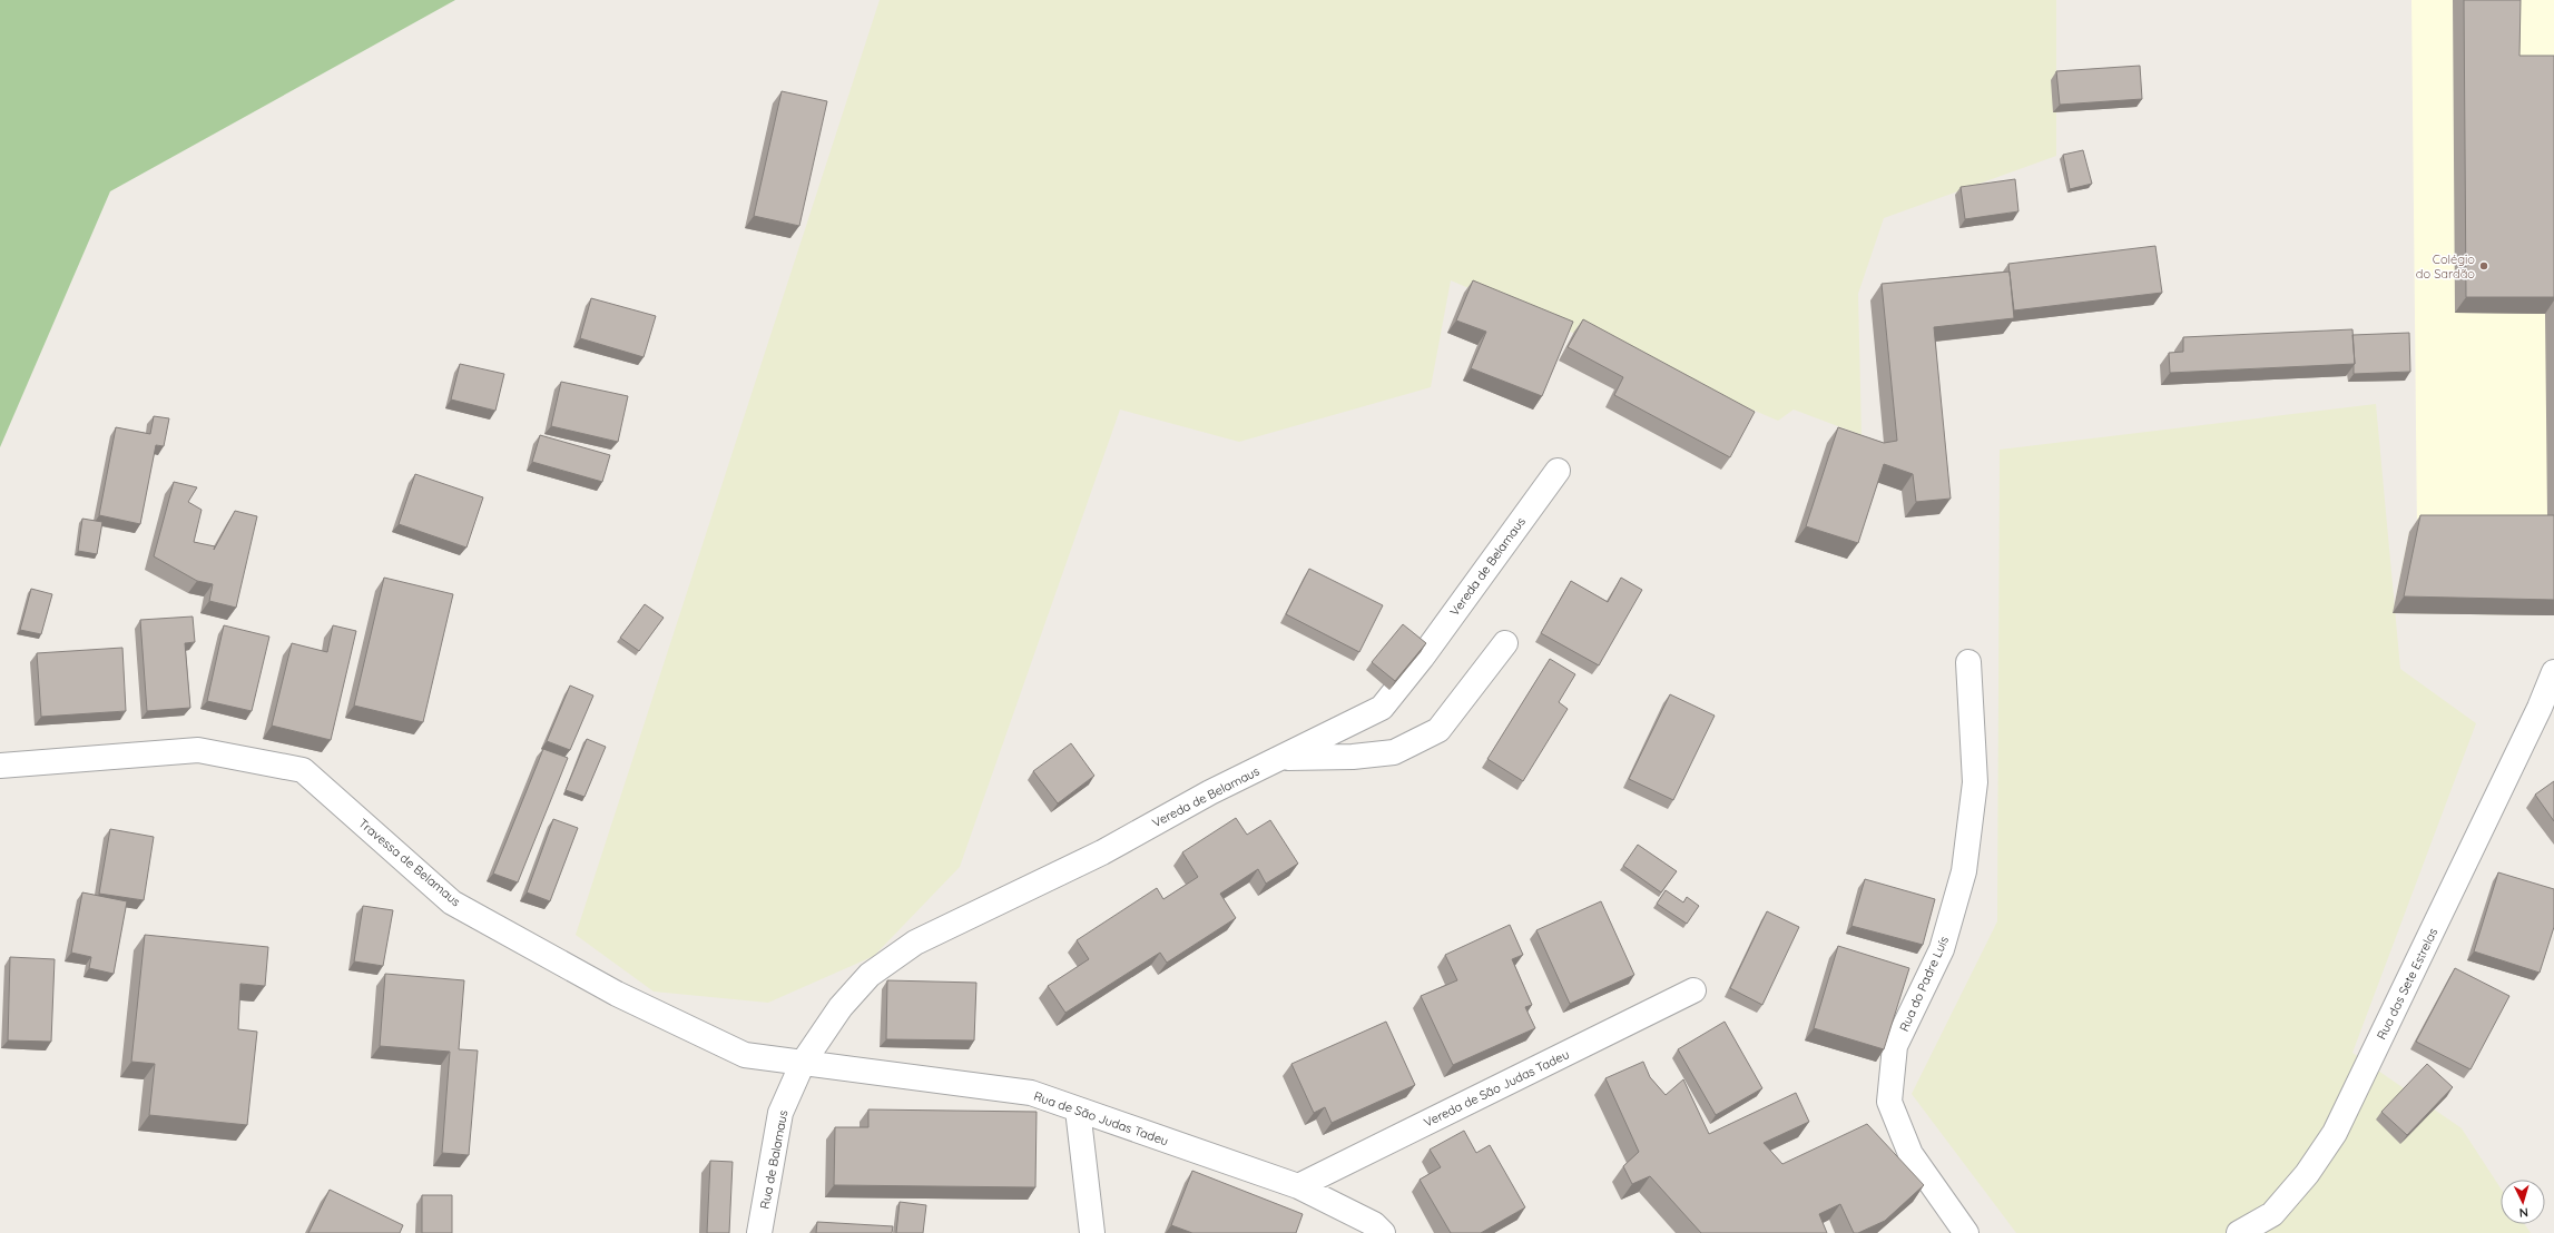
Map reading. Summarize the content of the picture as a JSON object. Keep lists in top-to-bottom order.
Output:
{
  "streets": {
    "street": [
      "Vereda de Belamaus",
      "Travessa de Belamaus",
      "Rua do Padre Luís",
      "Rua das Sete Estrelas",
      "Vereda de São Judas Tadeu",
      "Rua de São Judas Tadeu",
      "Rua de Balamaus"
    ]
  },
  "crossings": [
    ["Vereda de Belamaus", "Travessa de Belamaus"],
    ["Vereda de Belamaus", "Rua de São Judas Tadeu"],
    ["Vereda de Belamaus", "Rua de Balamaus"],
    ["Travessa de Belamaus", "Rua de São Judas Tadeu"],
    ["Travessa de Belamaus", "Rua de Balamaus"],
    ["Vereda de São Judas Tadeu", "Rua de São Judas Tadeu"],
    ["Rua de São Judas Tadeu", "Rua de Balamaus"]
  ],
  "places": ["Colégio do Sardão"],
  "north": "bottom"
}
